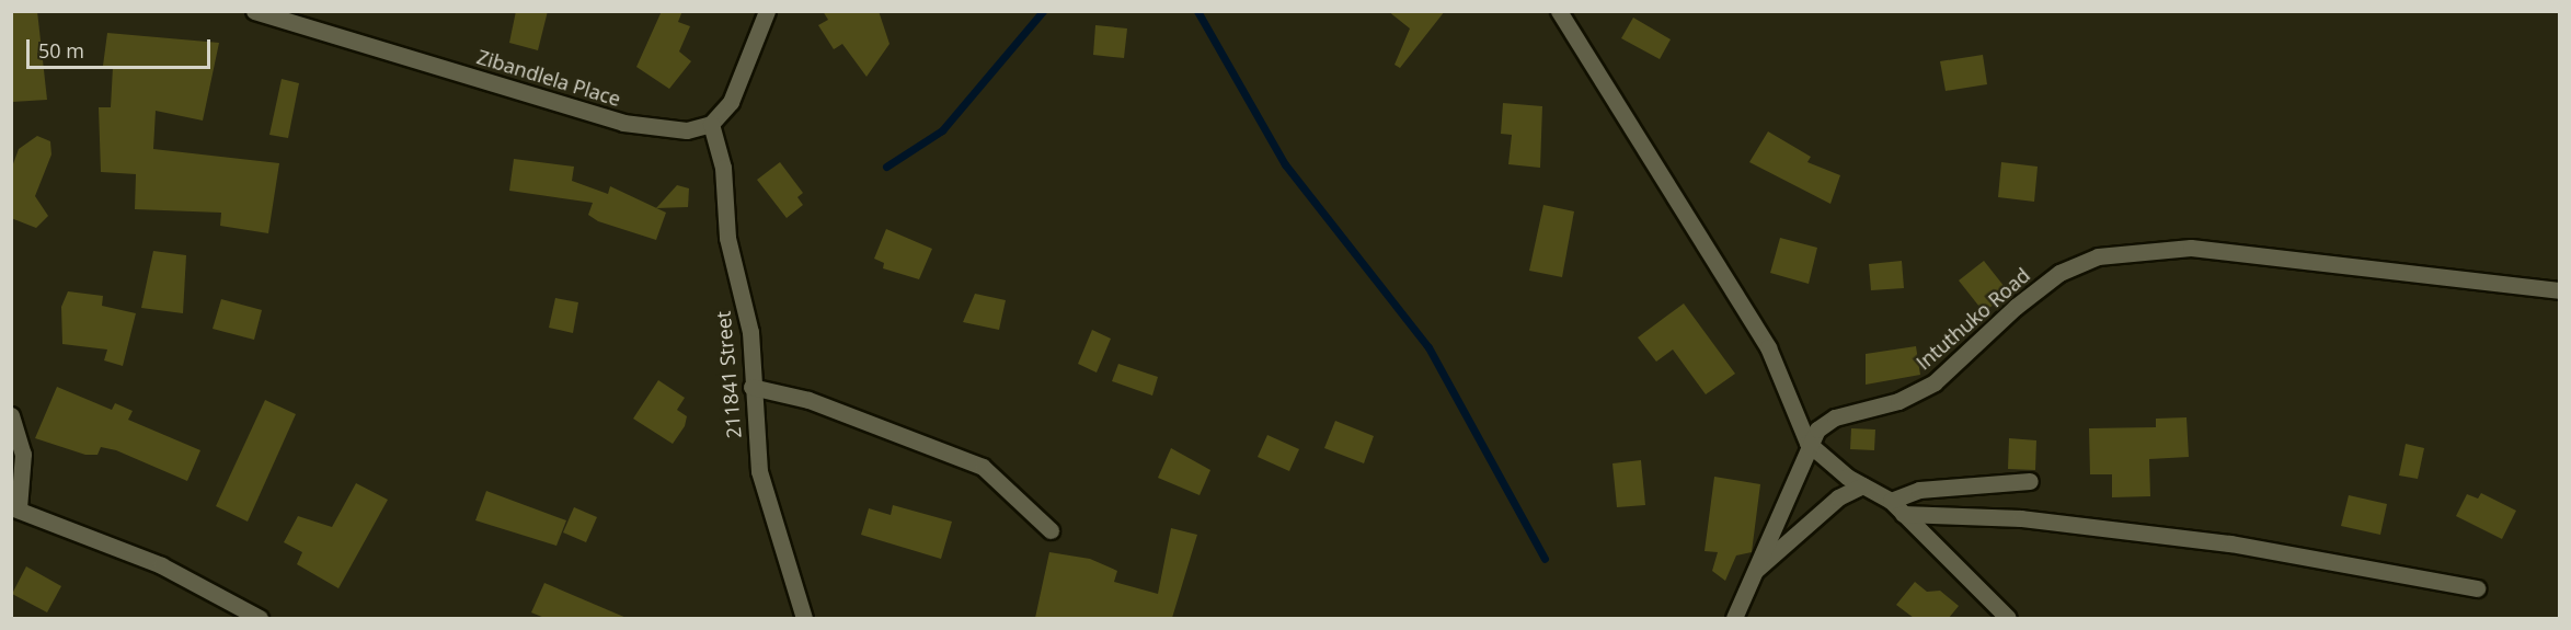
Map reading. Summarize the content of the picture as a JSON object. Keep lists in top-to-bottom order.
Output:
{
  "streets": {
    "street": ["Zibandlela Place", "Intuthuko Road", "211841 Street"]
  },
  "crossings": [
    ["Zibandlela Place", "211841 Street"]
  ],
  "scale_bar": "50 m"
}
